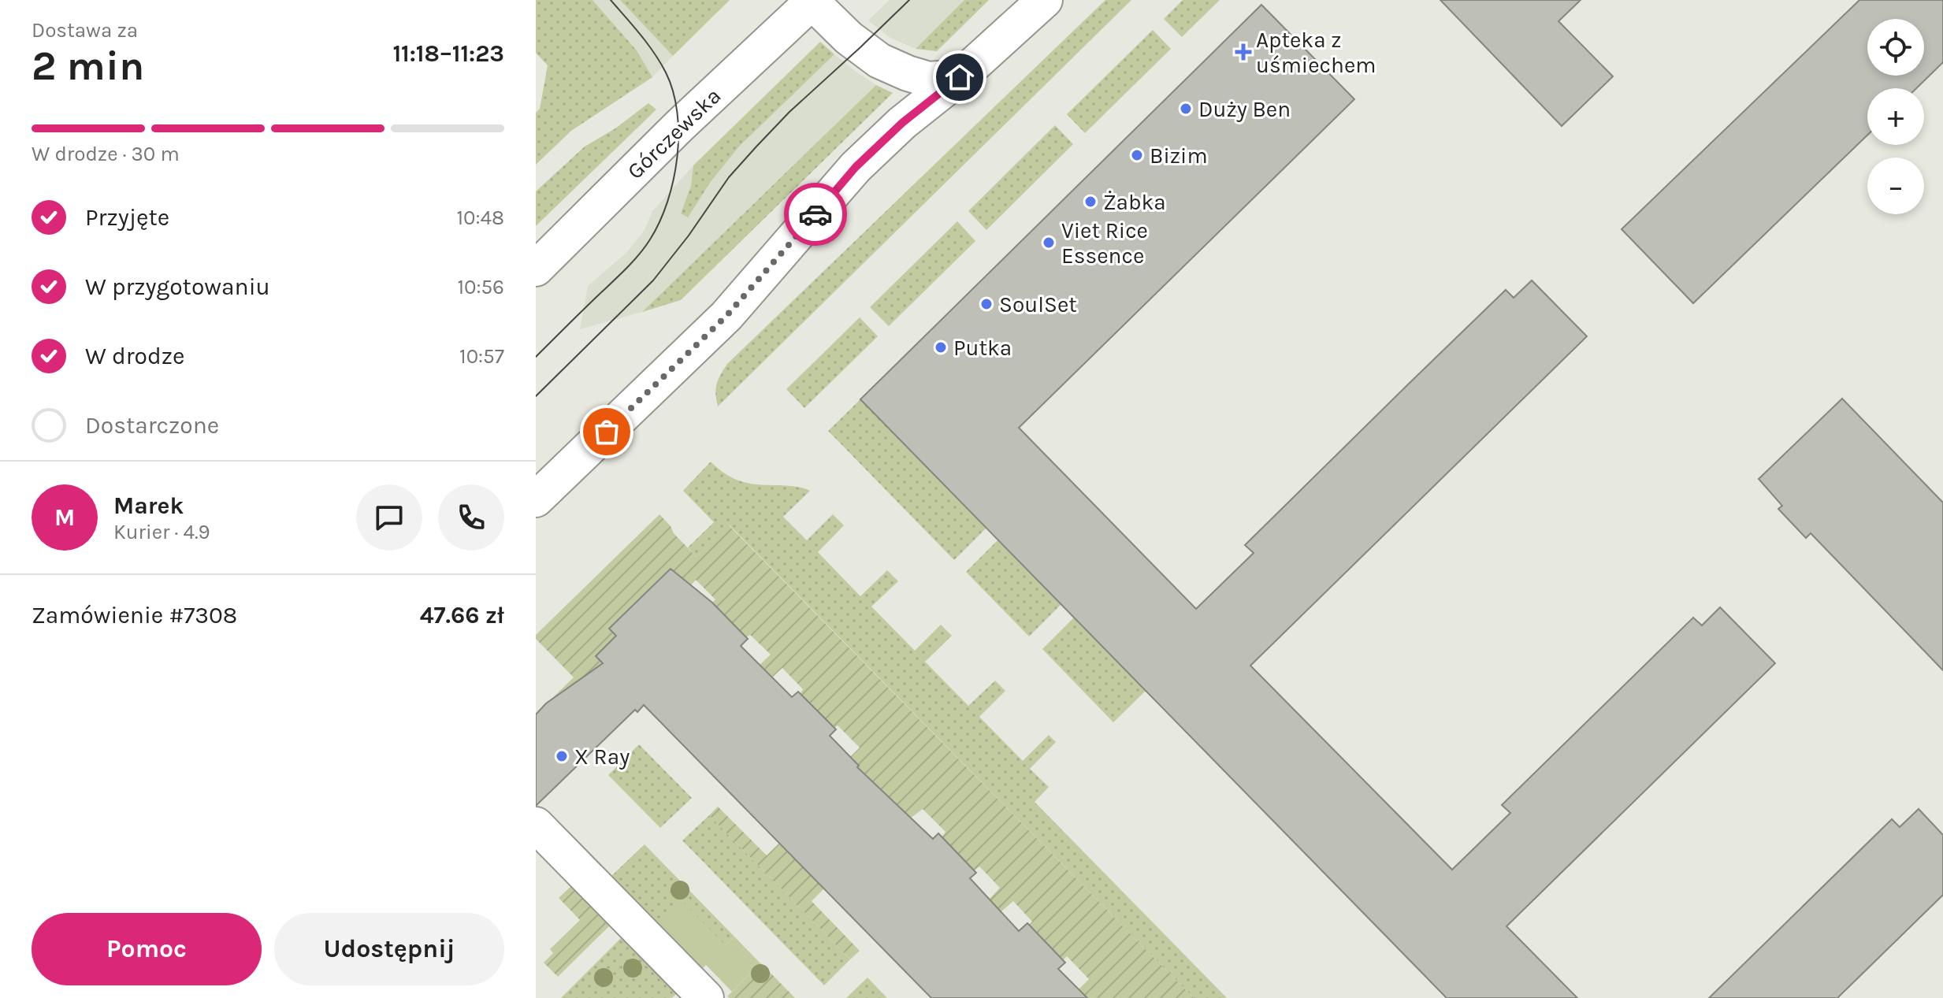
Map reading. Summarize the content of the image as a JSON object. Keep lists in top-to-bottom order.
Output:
{
  "streets": {
    "main road": ["Górczewska"]
  },
  "places": {
    "health": ["Apteka z uśmiechem"],
    "other": [
      "Duży Ben",
      "Bizim",
      "Żabka",
      "Viet Rice Essence",
      "SoulSet",
      "Putka",
      "X Ray"
    ]
  },
  "page": {
    "heading": ["2 min", "Dostawa za", "11:18–11:23"],
    "panel": [
      "Marek",
      "Kurier · 4.9",
      "Zamówienie #7308",
      "47.66 zł"
    ],
    "map_buttons": ["+", "−"],
    "bar": "W drodze · 30 m",
    "list": [
      ["Przyjęte", "10:48"],
      ["W przygotowaniu", "10:56"],
      ["W drodze", "10:57"],
      "Dostarczone"
    ],
    "round": "M",
    "buttons": ["Pomoc", "Udostępnij"]
  }
}
